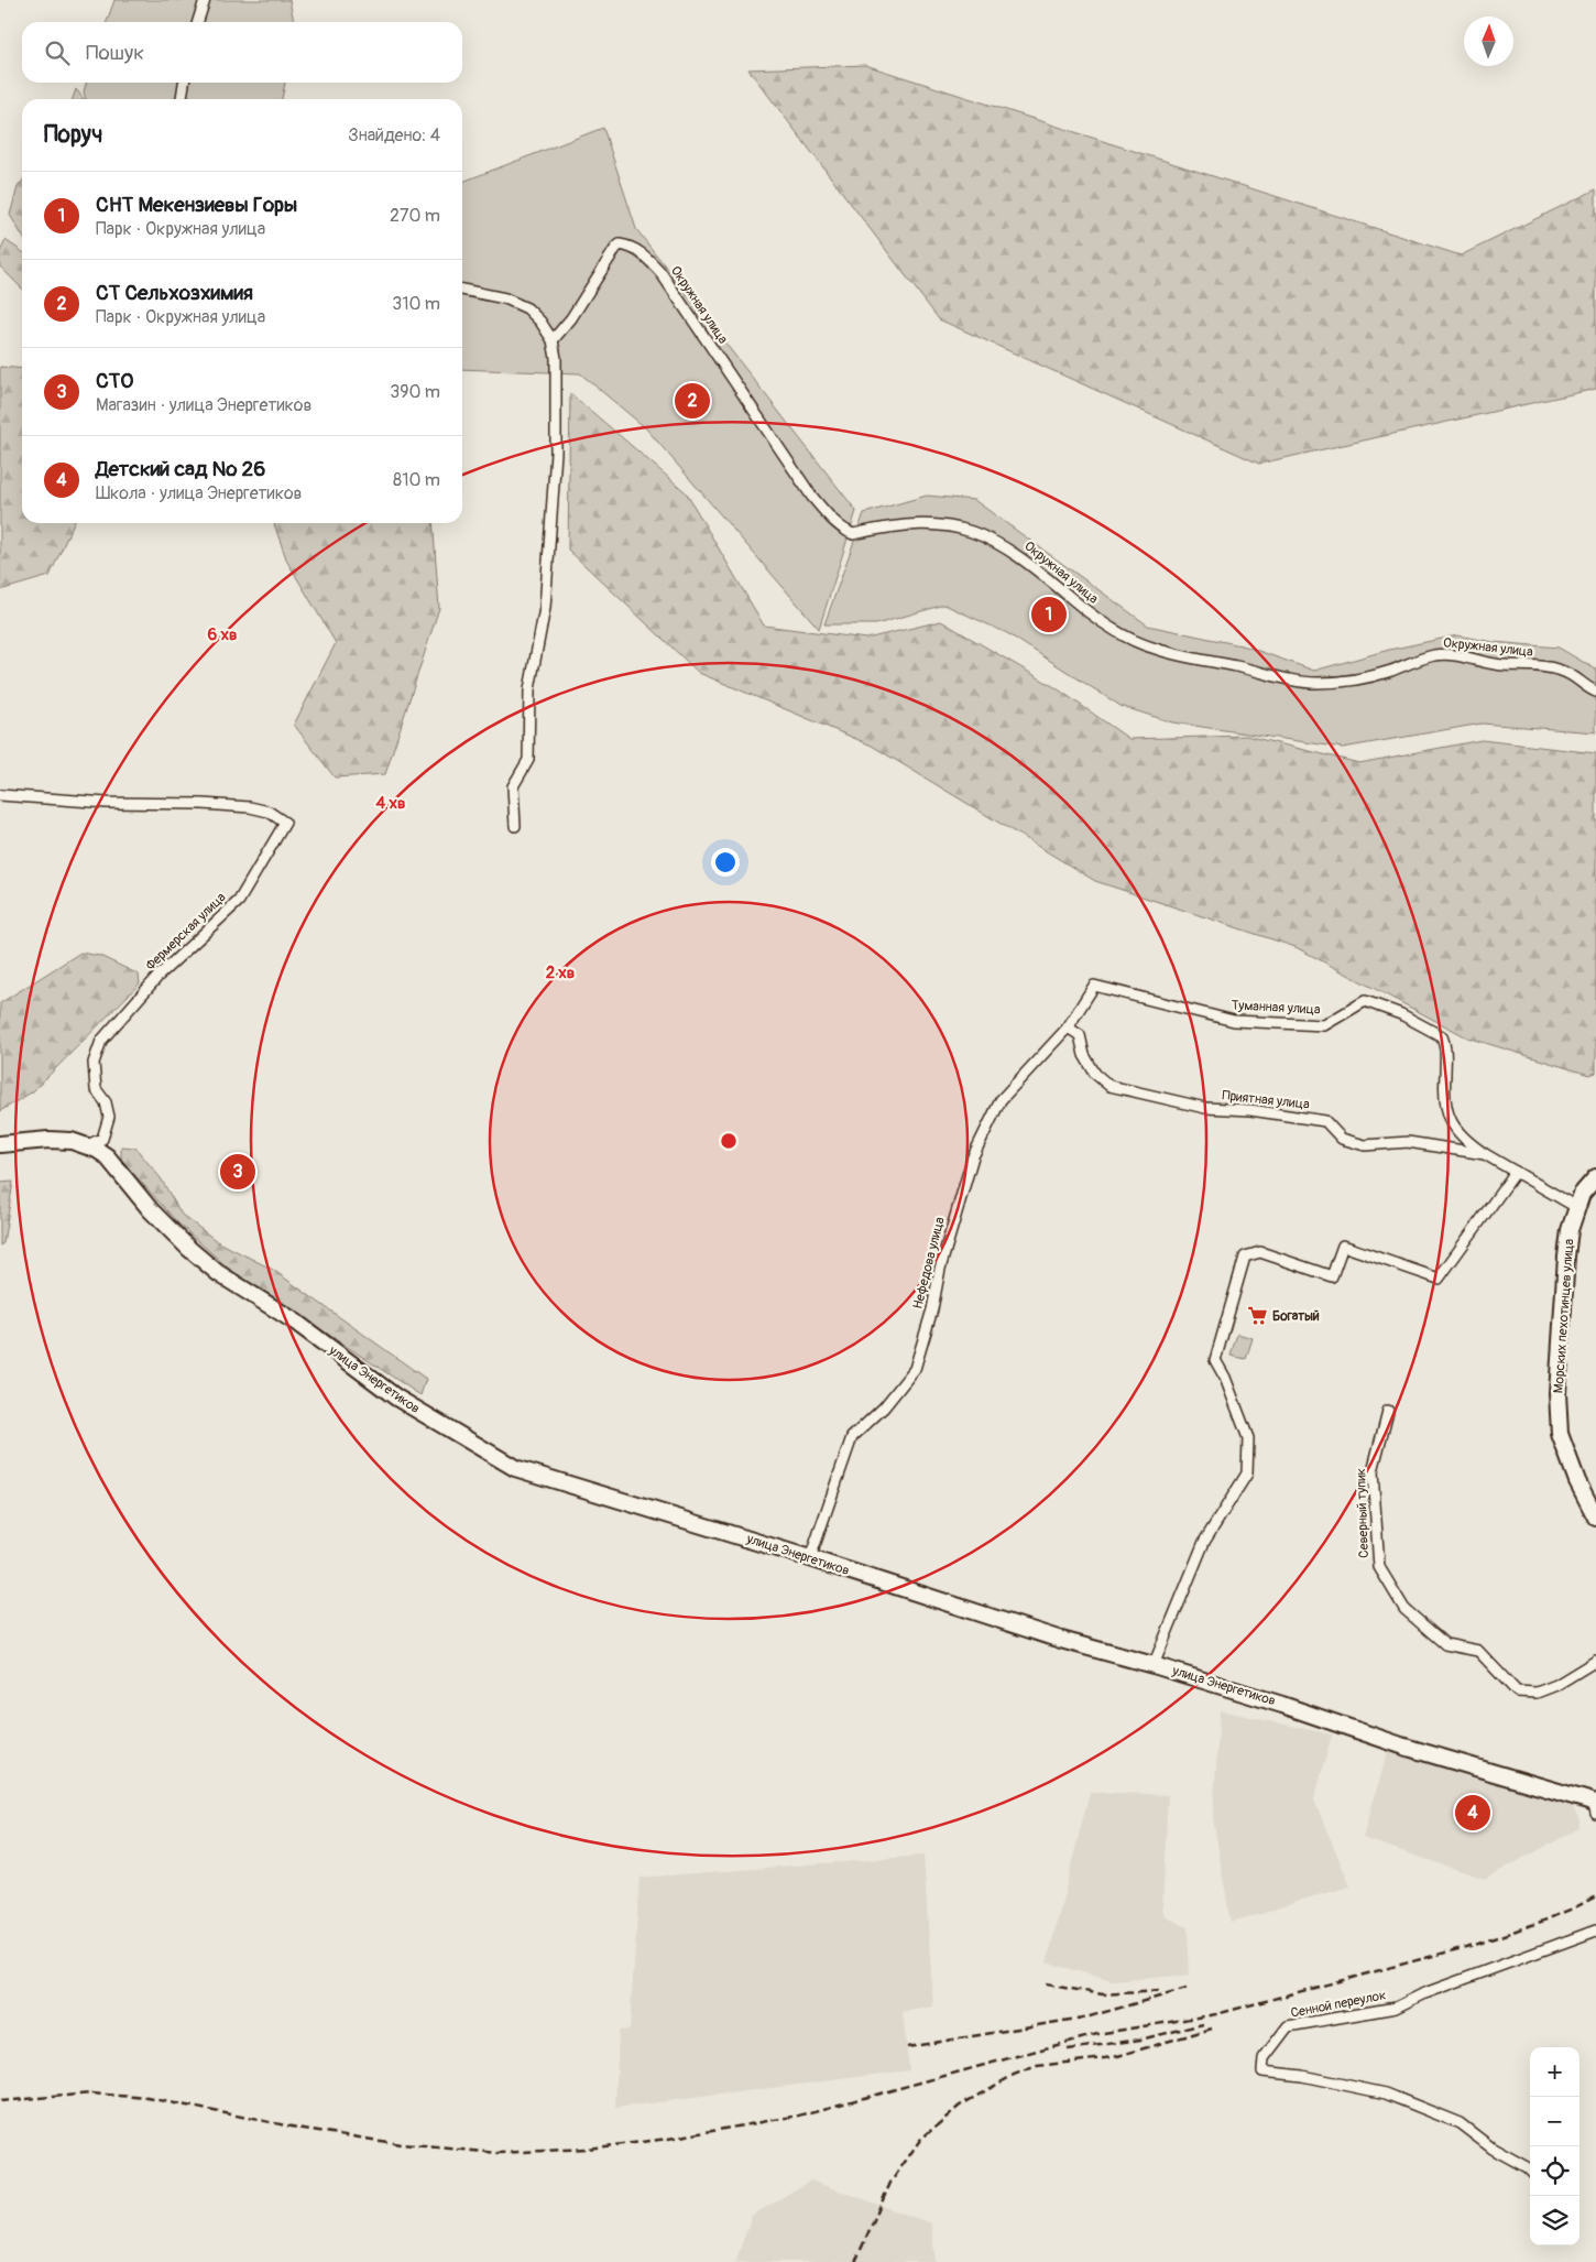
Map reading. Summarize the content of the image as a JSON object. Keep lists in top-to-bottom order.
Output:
{
  "streets": {
    "main road": ["Морских пехотинцев улица", "улица Энергетиков"],
    "street": [
      "Окружная улица",
      "Фермерская улица",
      "Туманная улица",
      "Приятная улица",
      "Нефедова улица",
      "Северный тупик",
      "Сенной переулок"
    ]
  },
  "crossings": [
    ["Фермерская улица", "улица Энергетиков"],
    ["Туманная улица", "Приятная улица"],
    ["Туманная улица", "Нефедова улица"],
    ["Приятная улица", "Нефедова улица"],
    ["Приятная улица", "Морских пехотинцев улица"],
    ["Нефедова улица", "улица Энергетиков"]
  ],
  "places": {
    "supermarket": ["Богатый"]
  },
  "north": "top",
  "page": {
    "search": "Пошук",
    "heading": ["Поруч", "Знайдено: 4"],
    "list": [
      {
        "mark": "1",
        "name": "СНТ Мекензиевы Горы",
        "note": "Парк · Окружная улица",
        "value": "270 m"
      },
      {
        "mark": "2",
        "name": "СТ Сельхозхимия",
        "note": "Парк · Окружная улица",
        "value": "310 m"
      },
      {
        "mark": "3",
        "name": "СТО",
        "note": "Магазин · улица Энергетиков",
        "value": "390 m"
      },
      {
        "mark": "4",
        "name": "Детский сад № 26",
        "note": "Школа · улица Энергетиков",
        "value": "810 m"
      }
    ],
    "pins": [
      "2",
      "1",
      "3",
      "4"
    ],
    "map_buttons": ["+", "−"]
  },
  "rings": ["6 хв", "4 хв", "2 хв"]
}
